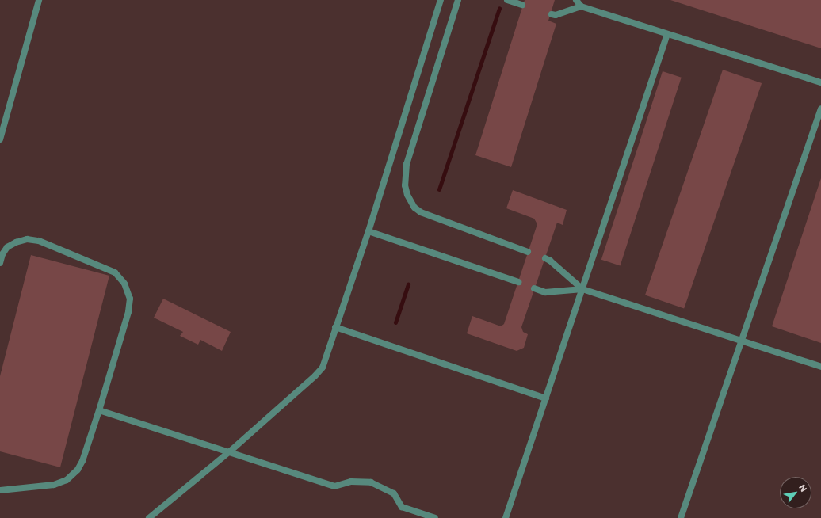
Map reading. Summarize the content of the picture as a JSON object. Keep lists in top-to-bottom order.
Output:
{
  "north": "top right"
}
